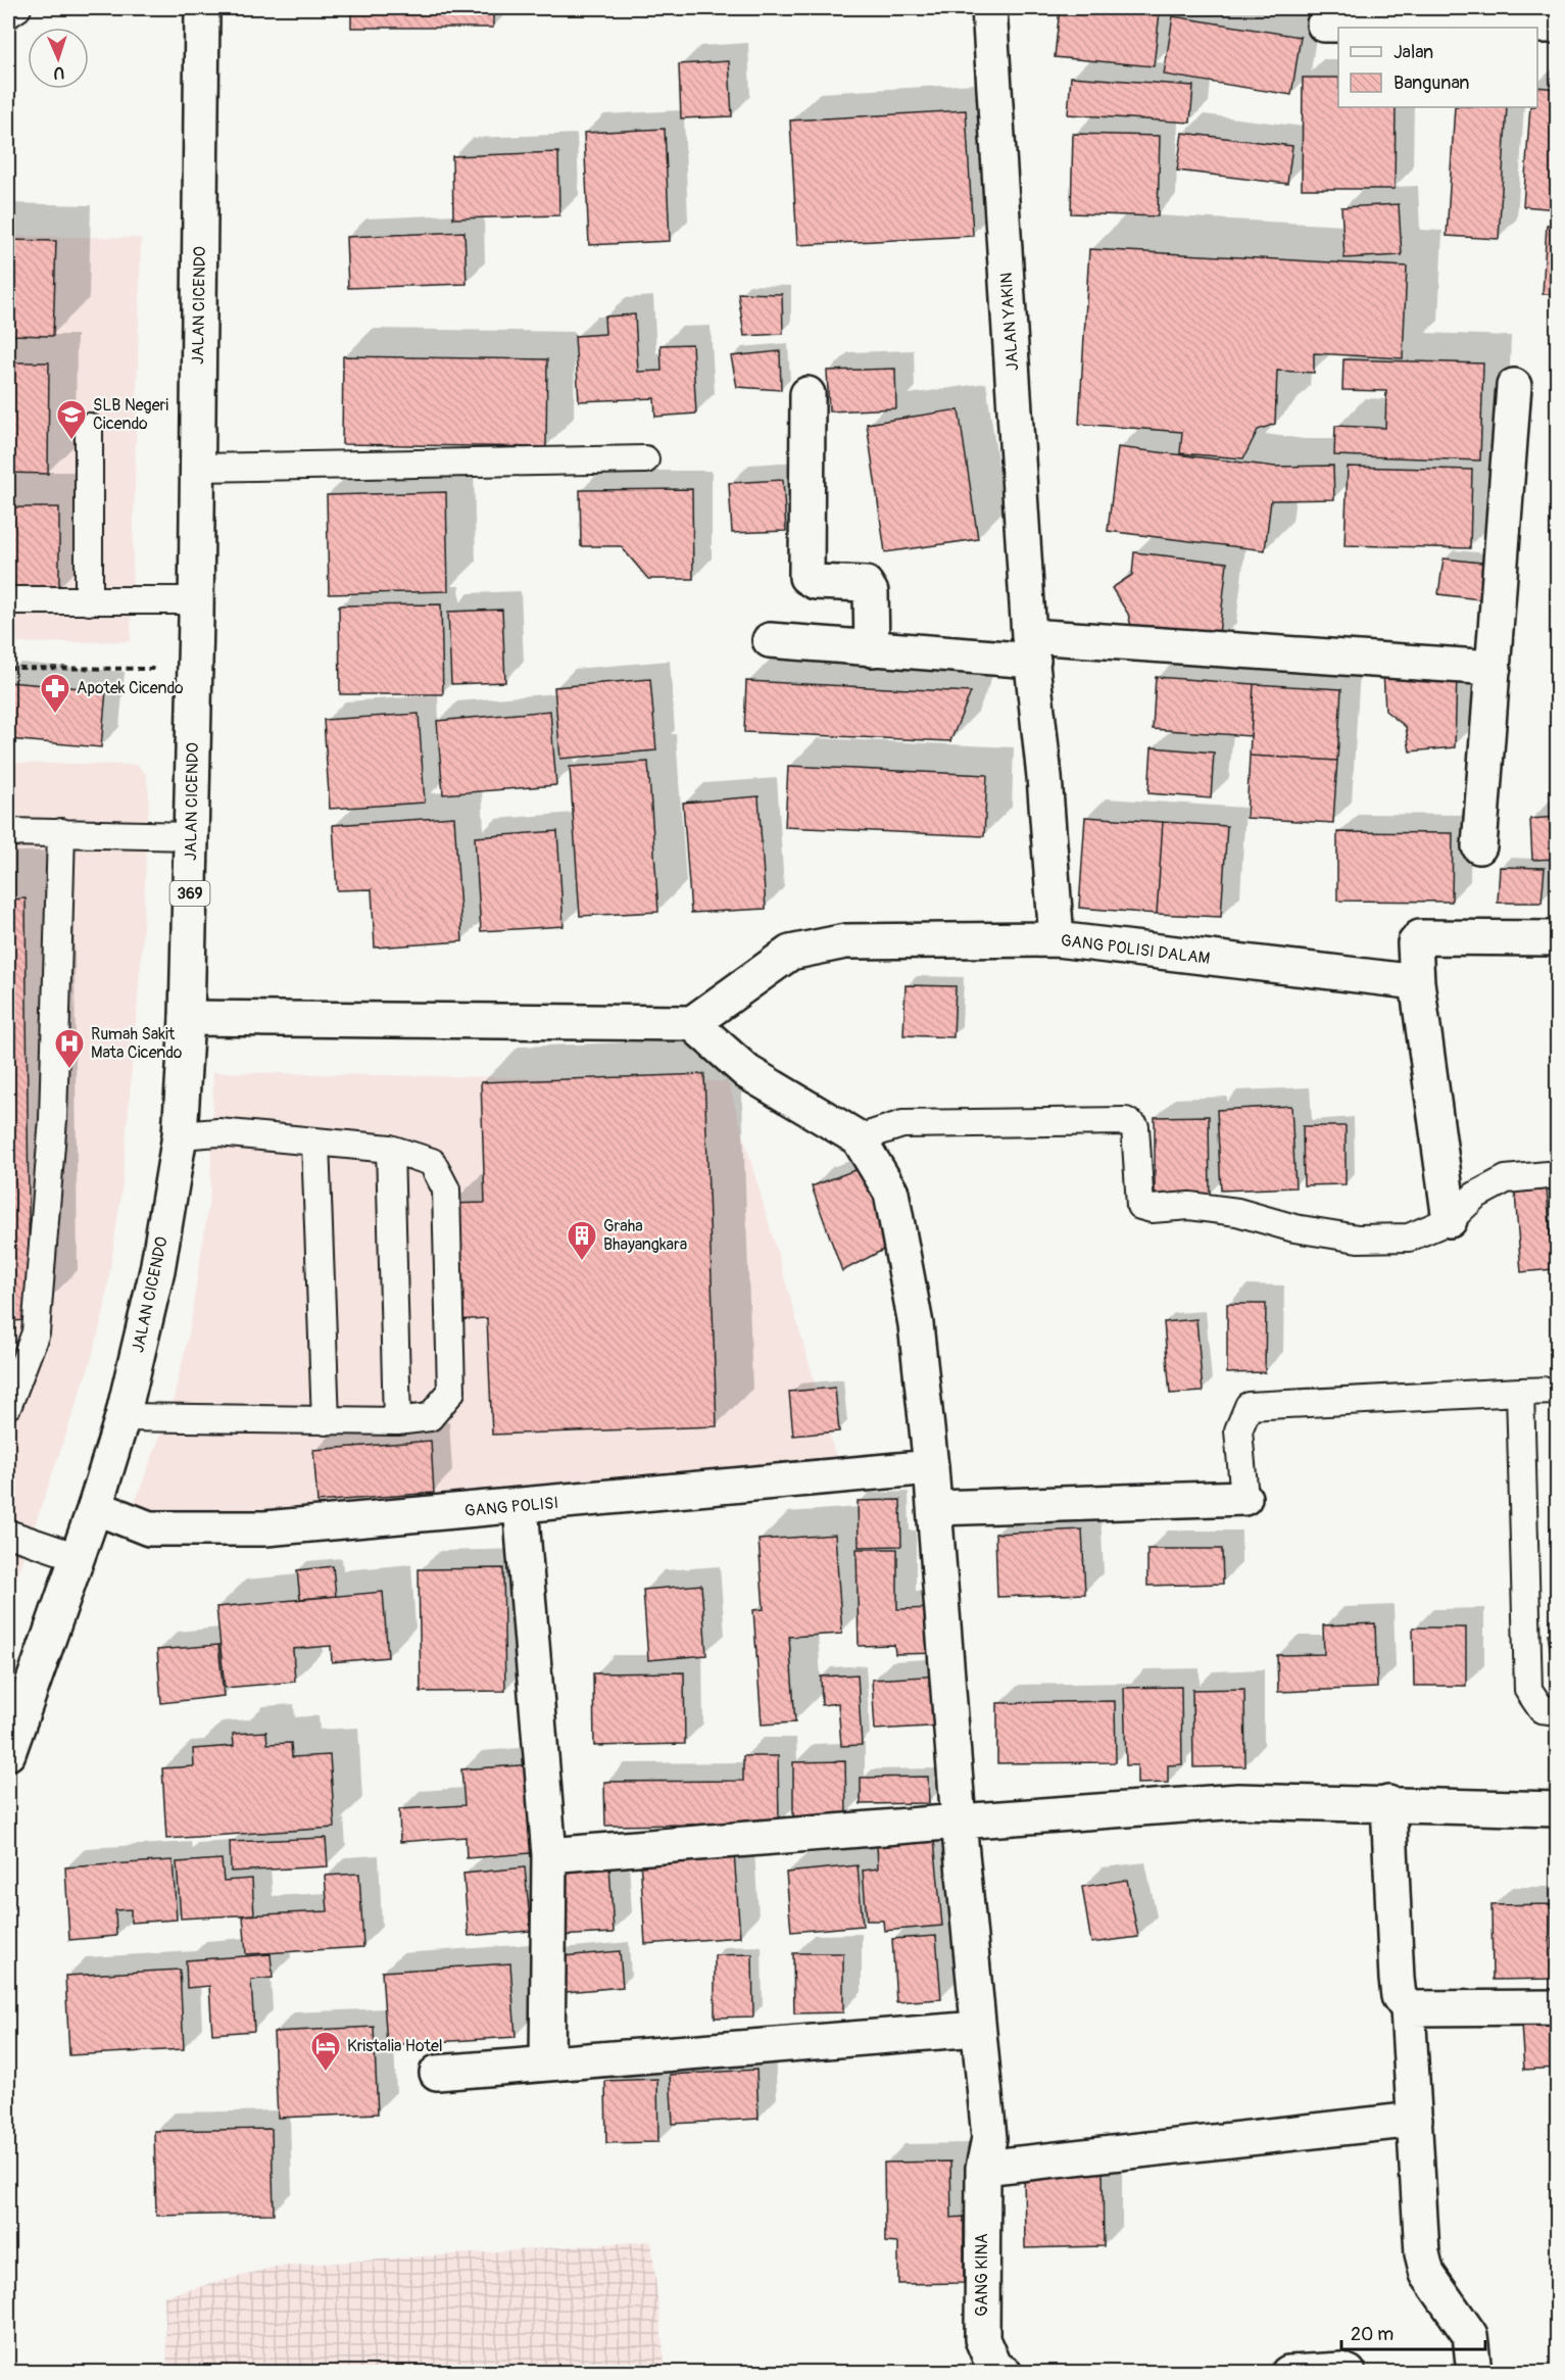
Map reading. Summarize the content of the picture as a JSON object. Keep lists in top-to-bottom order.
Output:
{
  "streets": {
    "street": [
      "JALAN CICENDO",
      "JALAN YAKIN",
      "369",
      "GANG POLISI DALAM",
      "GANG POLISI",
      "GANG KINA"
    ]
  },
  "crossings": [
    ["JALAN CICENDO", "GANG POLISI"],
    ["JALAN YAKIN", "GANG POLISI DALAM"],
    ["GANG POLISI", "GANG KINA"]
  ],
  "places": {
    "school or university": ["SLB Negeri Cicendo"],
    "pharmacy": ["Apotek Cicendo"],
    "hospital": ["Rumah Sakit Mata Cicendo"],
    "building": ["Graha Bhayangkara"],
    "hotel": ["Kristalia Hotel"]
  },
  "legend": ["Jalan", "Bangunan"],
  "scale_bar": "20 m",
  "north": "bottom"
}
